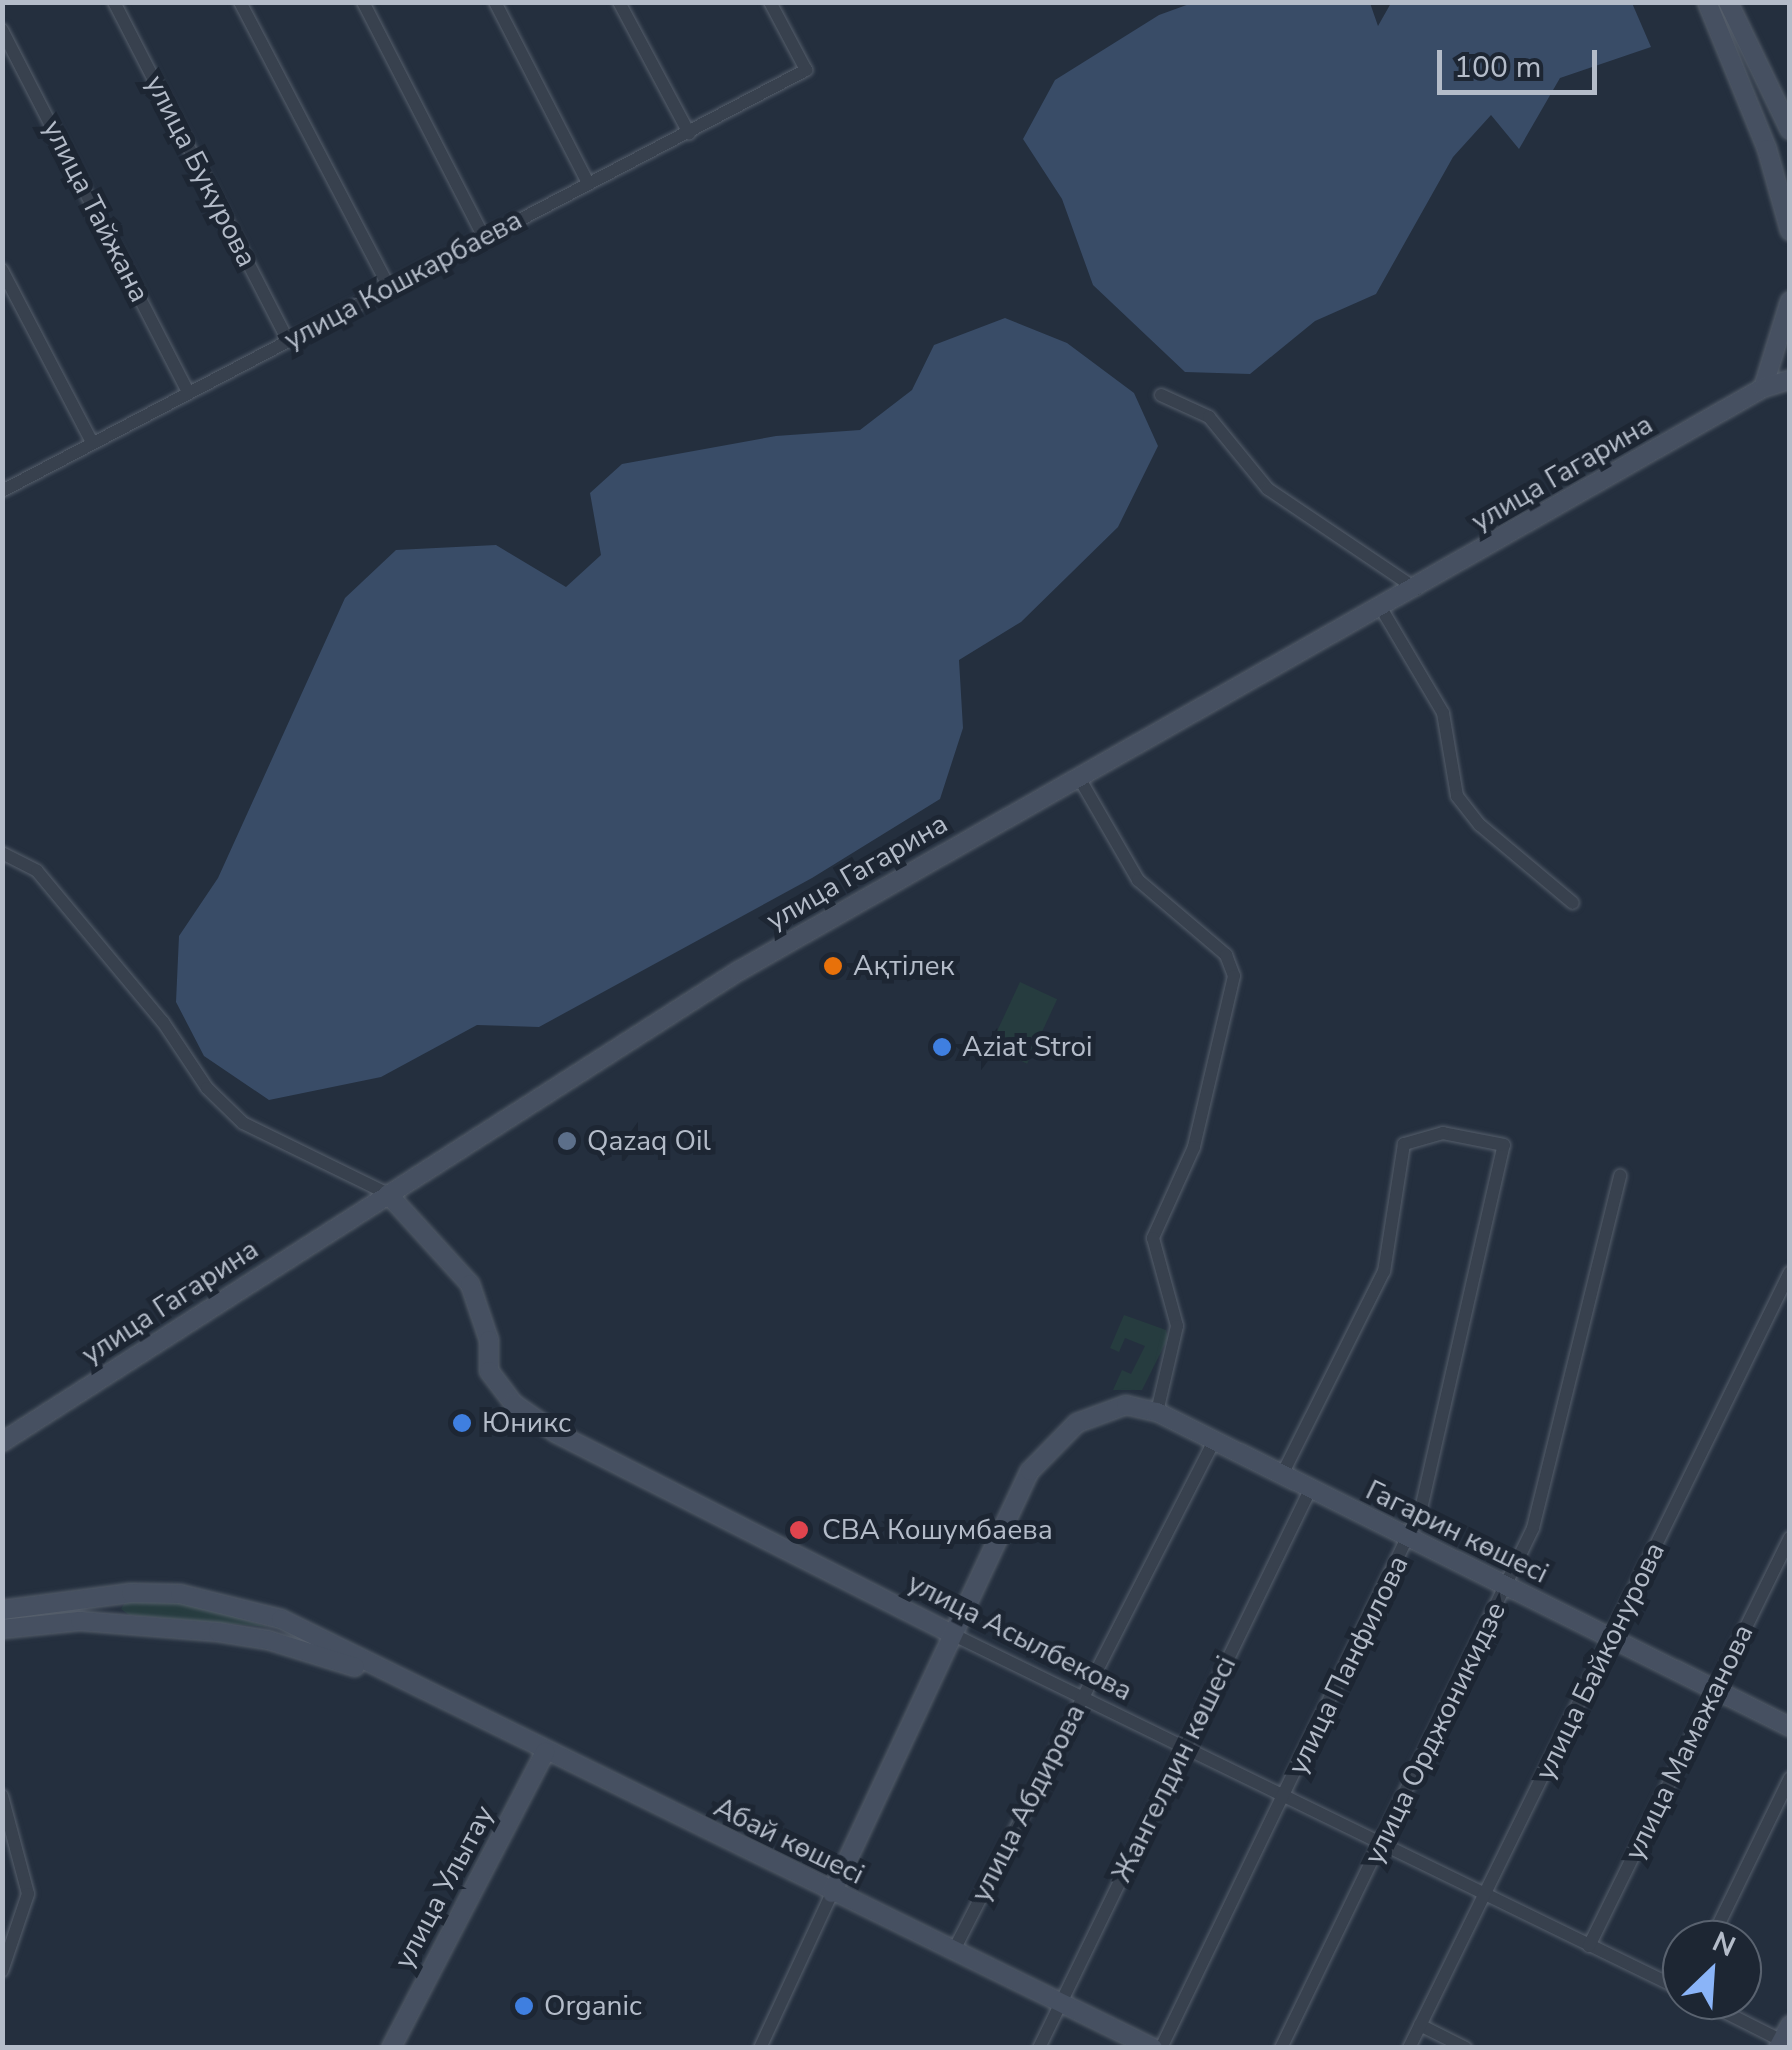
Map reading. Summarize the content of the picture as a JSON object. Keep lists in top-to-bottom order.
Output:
{
  "streets": {
    "main road": [
      "улица Гагарина",
      "Гагарин көшесі",
      "улица Асылбекова",
      "Абай көшесі",
      "улица Улытау"
    ],
    "street": [
      "улица Букурова",
      "улица Тайжана",
      "улица Кошкарбаева",
      "улица Байконурова",
      "улица Панфилова",
      "улица Орджоникидзе",
      "улица Мамажанова",
      "Жангелдин көшесі",
      "улица Абдирова"
    ]
  },
  "crossings": [
    ["улица Букурова", "улица Кошкарбаева"],
    ["улица Тайжана", "улица Кошкарбаева"],
    ["улица Гагарина", "улица Асылбекова"],
    ["Гагарин көшесі", "улица Асылбекова"],
    ["Гагарин көшесі", "улица Байконурова"],
    ["Гагарин көшесі", "улица Панфилова"],
    ["Гагарин көшесі", "улица Орджоникидзе"],
    ["Гагарин көшесі", "улица Мамажанова"],
    ["Гагарин көшесі", "Жангелдин көшесі"],
    ["Гагарин көшесі", "улица Абдирова"],
    ["улица Асылбекова", "улица Байконурова"],
    ["улица Асылбекова", "улица Панфилова"],
    ["улица Асылбекова", "улица Орджоникидзе"],
    ["улица Асылбекова", "улица Мамажанова"],
    ["улица Асылбекова", "Жангелдин көшесі"],
    ["улица Асылбекова", "улица Абдирова"],
    ["Жангелдин көшесі", "Абай көшесі"],
    ["улица Абдирова", "Абай көшесі"],
    ["Абай көшесі", "улица Улытау"]
  ],
  "places": [
    "Ақтілек",
    "Aziat Stroi",
    "Qazaq Oil",
    "Юникс",
    "СВА Кошумбаева",
    "Organic"
  ],
  "scale_bar": "100 m",
  "north": "top right"
}
